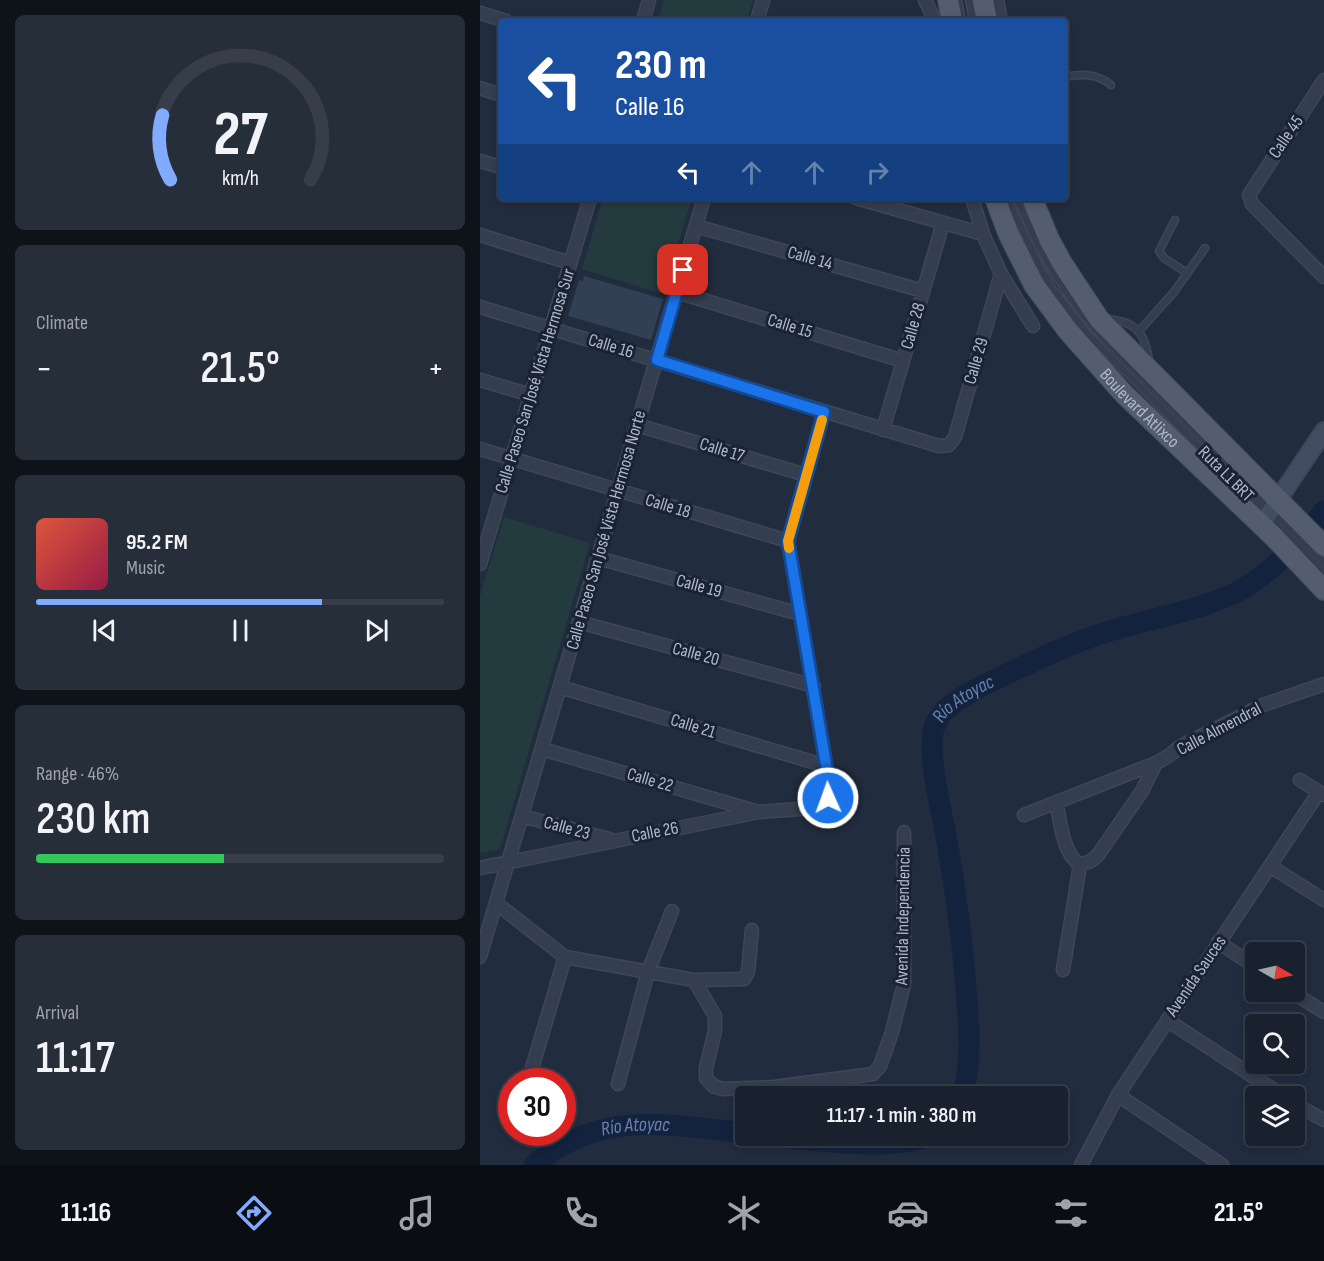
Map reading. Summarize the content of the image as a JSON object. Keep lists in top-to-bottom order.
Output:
{
  "streets": {
    "main road": ["Boulevard Atlixco"],
    "street": [
      "Calle 45",
      "Calle 14",
      "Calle 15",
      "Calle 28",
      "Calle 16",
      "Calle 29",
      "Calle Paseo San José Vista Hermosa Sur",
      "Calle 17",
      "Calle 18",
      "Calle Paseo San José Vista Hermosa Norte",
      "Calle 19",
      "Calle 20",
      "Calle 21",
      "Calle Almendral",
      "Calle 22",
      "Calle 23",
      "Calle 26",
      "Avenida Independencia",
      "Avenida Sauces"
    ],
    "lane": ["Ruta L1 BRT"]
  },
  "crossings": [
    ["Calle 14", "Calle 28"],
    ["Calle 14", "Calle Paseo San José Vista Hermosa Norte"],
    ["Calle 15", "Calle 28"],
    ["Calle 15", "Calle Paseo San José Vista Hermosa Norte"],
    ["Calle 28", "Calle 16"],
    ["Calle 16", "Calle 29"],
    ["Calle 16", "Calle Paseo San José Vista Hermosa Sur"],
    ["Calle 16", "Calle Paseo San José Vista Hermosa Norte"],
    ["Calle Paseo San José Vista Hermosa Sur", "Calle 18"],
    ["Boulevard Atlixco", "Ruta L1 BRT"],
    ["Calle 17", "Calle Paseo San José Vista Hermosa Norte"],
    ["Calle 18", "Calle Paseo San José Vista Hermosa Norte"],
    ["Calle Paseo San José Vista Hermosa Norte", "Calle 19"],
    ["Calle Paseo San José Vista Hermosa Norte", "Calle 20"],
    ["Calle Paseo San José Vista Hermosa Norte", "Calle 21"],
    ["Calle Paseo San José Vista Hermosa Norte", "Calle 22"],
    ["Calle Paseo San José Vista Hermosa Norte", "Calle 23"],
    ["Calle Paseo San José Vista Hermosa Norte", "Calle 26"],
    ["Calle 21", "Calle 26"],
    ["Calle 22", "Calle 26"],
    ["Calle 23", "Calle 26"]
  ],
  "water": ["Río Atoyac"],
  "north": "right",
  "page": {
    "turn": ["230 m", "Calle 16"],
    "tile": [
      "Climate",
      ["Range · 46%", "230 km"],
      ["Arrival", "11:17"]
    ],
    "heat": ["−", "21.5°", "+"],
    "song": ["95.2 FM", "Music"],
    "limit": "30",
    "trip": "11:17 · 1 min · 380 m",
    "tabs": ["11:16", "21.5°"],
    "gauge": ["27", "km/h"]
  }
}
